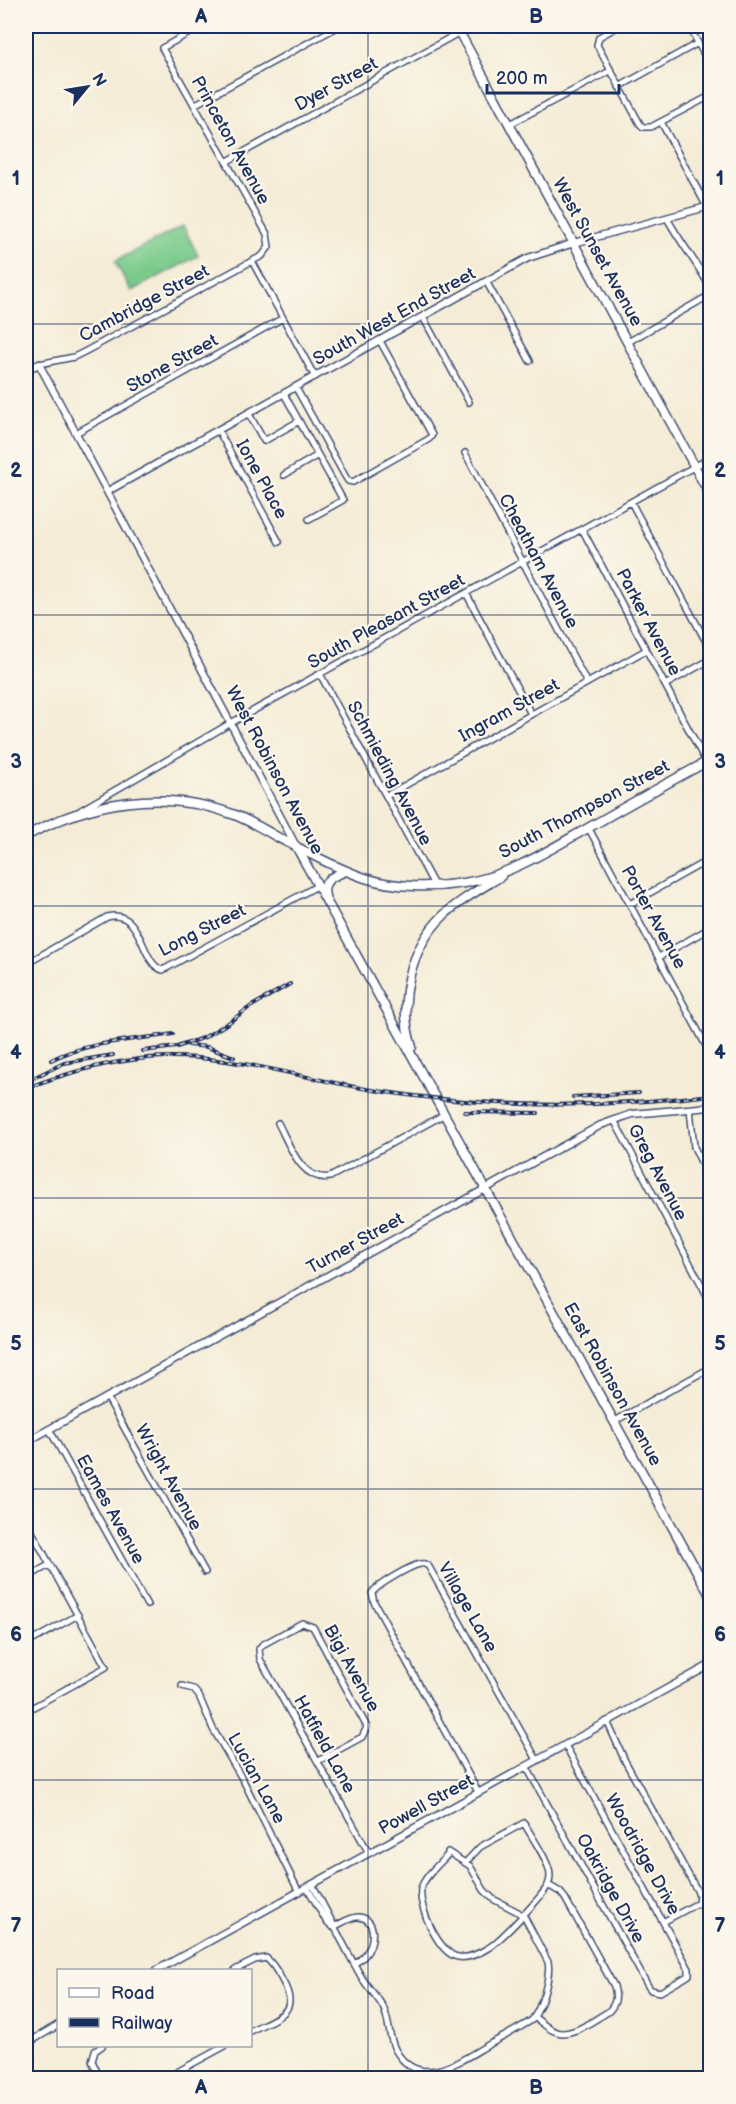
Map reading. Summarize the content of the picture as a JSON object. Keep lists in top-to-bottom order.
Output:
{
  "streets": {
    "highway": [
      "West Sunset Avenue",
      "West Robinson Avenue",
      "South Thompson Street",
      "East Robinson Avenue"
    ],
    "street": [
      "Dyer Street",
      "Princeton Avenue",
      "Cambridge Street",
      "South West End Street",
      "Stone Street",
      "Ione Place",
      "Cheatham Avenue",
      "South Pleasant Street",
      "Parker Avenue",
      "Ingram Street",
      "Schmieding Avenue",
      "Porter Avenue",
      "Long Street",
      "Greg Avenue",
      "Turner Street",
      "Wright Avenue",
      "Eames Avenue",
      "Village Lane",
      "Bigi Avenue",
      "Hatfield Lane",
      "Lucian Lane",
      "Powell Street",
      "Woodridge Drive",
      "Oakridge Drive"
    ]
  },
  "crossings": [
    ["Dyer Street", "Princeton Avenue"],
    ["Dyer Street", "West Sunset Avenue"],
    ["Princeton Avenue", "Cambridge Street"],
    ["West Sunset Avenue", "South West End Street"],
    ["West Sunset Avenue", "South Pleasant Street"],
    ["Cambridge Street", "West Robinson Avenue"],
    ["South West End Street", "Ione Place"],
    ["South West End Street", "West Robinson Avenue"],
    ["Stone Street", "West Robinson Avenue"],
    ["Cheatham Avenue", "South Pleasant Street"],
    ["Cheatham Avenue", "Ingram Street"],
    ["South Pleasant Street", "Parker Avenue"],
    ["South Pleasant Street", "West Robinson Avenue"],
    ["South Pleasant Street", "Schmieding Avenue"],
    ["South Pleasant Street", "South Thompson Street"],
    ["Parker Avenue", "Ingram Street"],
    ["Parker Avenue", "South Thompson Street"],
    ["Ingram Street", "Schmieding Avenue"],
    ["West Robinson Avenue", "South Thompson Street"],
    ["West Robinson Avenue", "Long Street"],
    ["West Robinson Avenue", "Turner Street"],
    ["West Robinson Avenue", "East Robinson Avenue"],
    ["Schmieding Avenue", "South Thompson Street"],
    ["South Thompson Street", "Porter Avenue"],
    ["Greg Avenue", "Turner Street"],
    ["Turner Street", "East Robinson Avenue"],
    ["Turner Street", "Wright Avenue"],
    ["Turner Street", "Eames Avenue"],
    ["Village Lane", "Powell Street"],
    ["Bigi Avenue", "Hatfield Lane"],
    ["Hatfield Lane", "Powell Street"],
    ["Lucian Lane", "Powell Street"],
    ["Powell Street", "Woodridge Drive"],
    ["Powell Street", "Oakridge Drive"],
    ["Woodridge Drive", "Oakridge Drive"]
  ],
  "legend": ["Road", "Railway"],
  "scale_bar": "200 m",
  "north": "top right",
  "grid": {
    "columns": ["A", "B"],
    "rows": [
      "1",
      "2",
      "3",
      "4",
      "5",
      "6",
      "7"
    ]
  }
}
